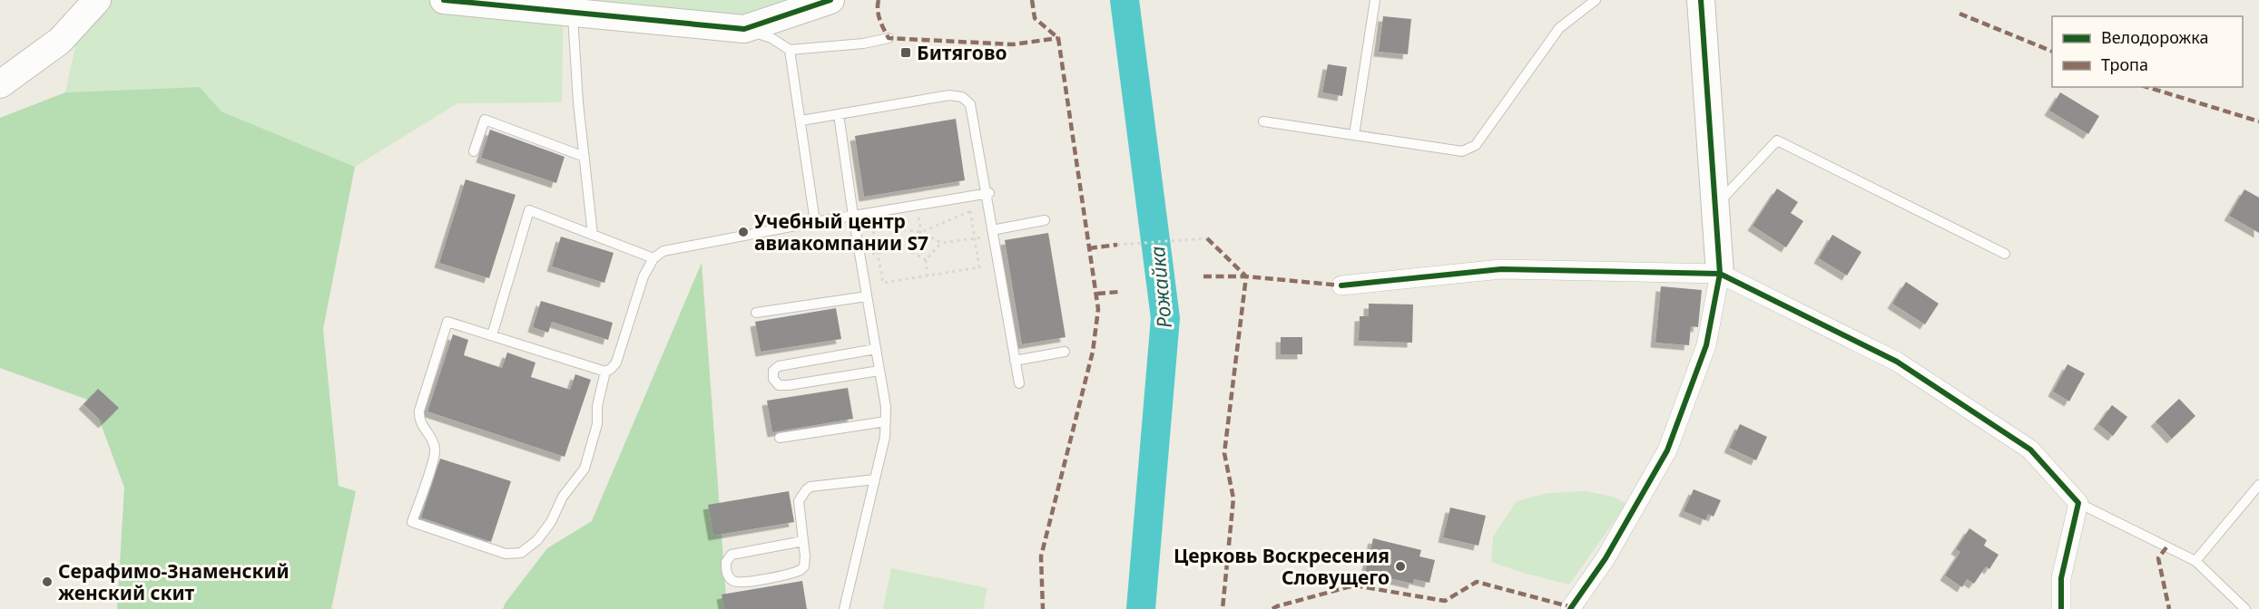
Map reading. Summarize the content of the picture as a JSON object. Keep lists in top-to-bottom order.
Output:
{
  "water": ["Рожайка"],
  "places": {
    "transit": ["Битягово"],
    "other": ["Учебный центр авиакомпании S7", "Церковь Воскресения Словущего", "Серафимо-Знаменский женский скит"]
  },
  "legend": ["Велодорожка", "Тропа"]
}
